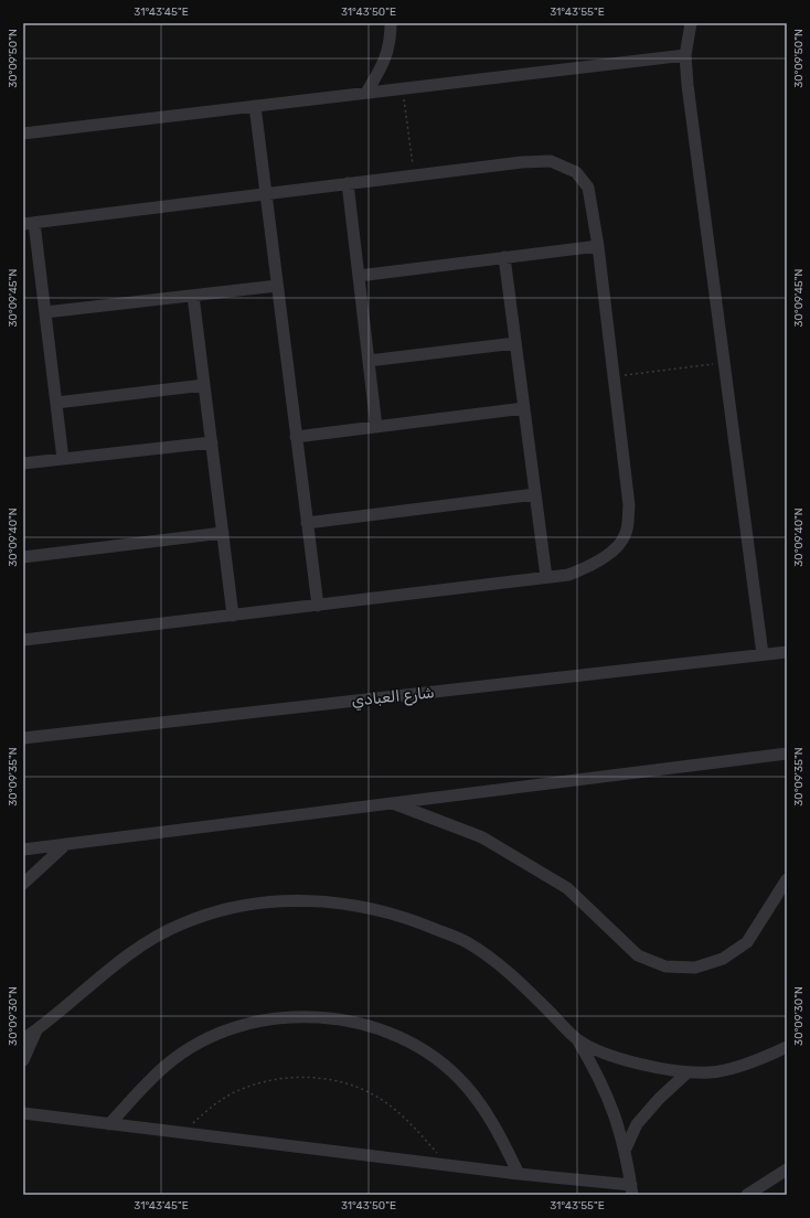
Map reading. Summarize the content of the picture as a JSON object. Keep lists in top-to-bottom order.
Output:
{
  "streets": {
    "street": ["شارع العبادي"]
  },
  "coordinates": [
    "31°43'45\"E",
    "31°43'50\"E",
    "31°43'55\"E",
    "30°09'50\"N",
    "30°09'45\"N",
    "30°09'40\"N",
    "30°09'35\"N",
    "30°09'30\"N"
  ]
}
